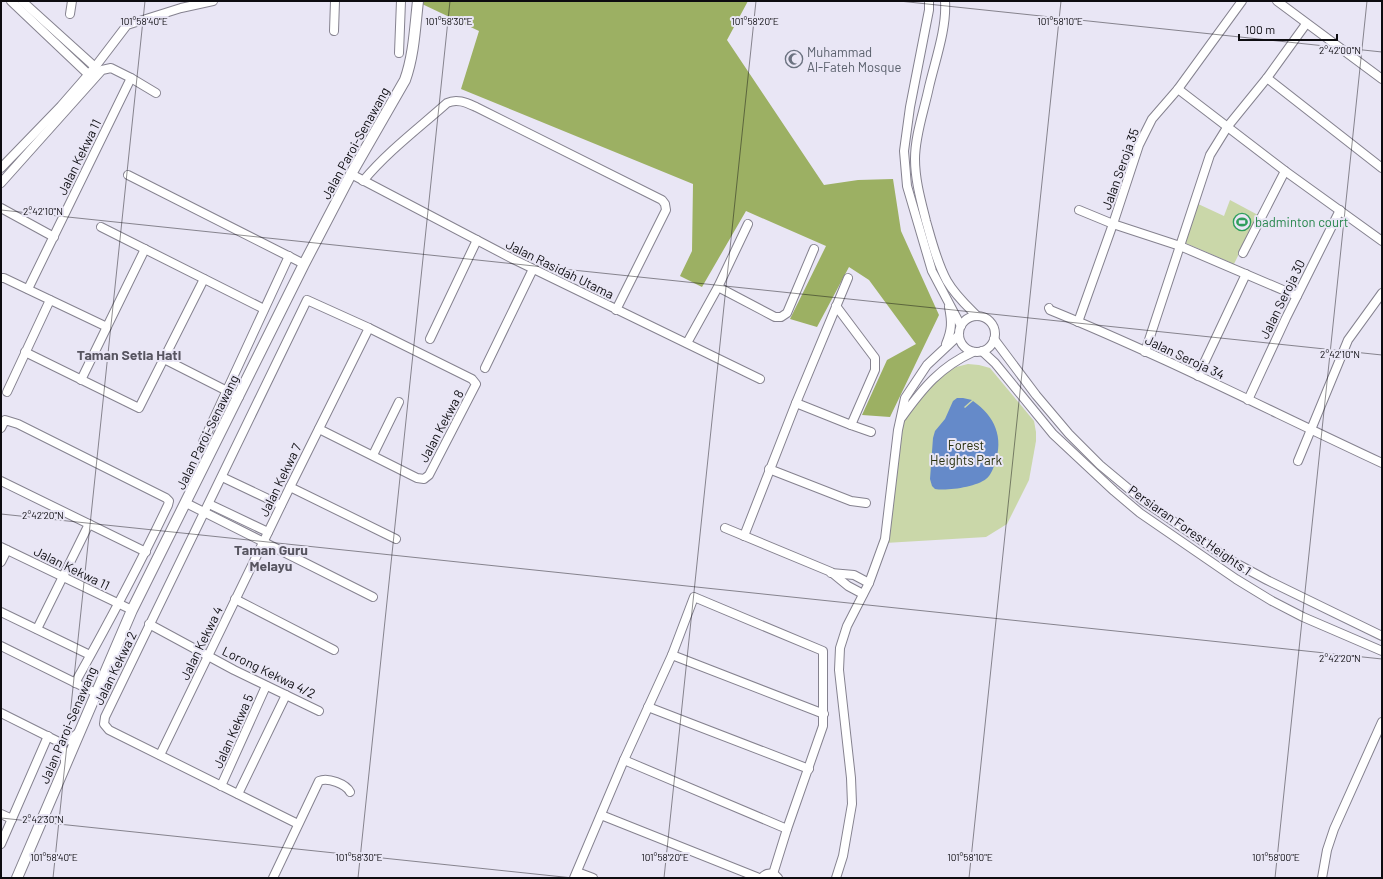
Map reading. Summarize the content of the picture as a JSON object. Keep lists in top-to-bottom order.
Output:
{
  "streets": {
    "main road": ["Jalan Paroi-Senawang"],
    "street": [
      "Jalan Kekwa 11",
      "Jalan Seroja 35",
      "Jalan Rasidah Utama",
      "Jalan Seroja 30",
      "Jalan Seroja 34",
      "Jalan Kekwa 8",
      "Jalan Kekwa 7",
      "Persiaran Forest Heights 1",
      "Jalan Kekwa 4",
      "Jalan Kekwa 2",
      "Lorong Kekwa 4/2",
      "Jalan Kekwa 5"
    ]
  },
  "crossings": [
    ["Jalan Paroi-Senawang", "Jalan Kekwa 11"],
    ["Jalan Paroi-Senawang", "Jalan Rasidah Utama"],
    ["Jalan Seroja 35", "Jalan Seroja 34"],
    ["Jalan Seroja 30", "Jalan Seroja 34"],
    ["Jalan Kekwa 8", "Jalan Kekwa 7"],
    ["Jalan Kekwa 8", "Jalan Kekwa 2"],
    ["Jalan Kekwa 7", "Jalan Kekwa 4"],
    ["Jalan Kekwa 4", "Jalan Kekwa 2"],
    ["Jalan Kekwa 4", "Lorong Kekwa 4/2"],
    ["Jalan Kekwa 2", "Lorong Kekwa 4/2"],
    ["Jalan Kekwa 2", "Jalan Kekwa 5"],
    ["Lorong Kekwa 4/2", "Jalan Kekwa 5"]
  ],
  "districts": ["Taman Setia Hati", "Taman Guru Melayu"],
  "parks": ["Forest Heights Park"],
  "places": {
    "mosque": ["Muhammad Al-Fateh Mosque"],
    "sports": ["badminton court"]
  },
  "scale_bar": "100 m",
  "coordinates": [
    "101°58'40\"E",
    "101°58'30\"E",
    "101°58'20\"E",
    "101°58'10\"E",
    "2°42'00\"N",
    "2°42'10\"N",
    "2°42'20\"N",
    "2°42'30\"N",
    "101°58'00\"E"
  ]
}
